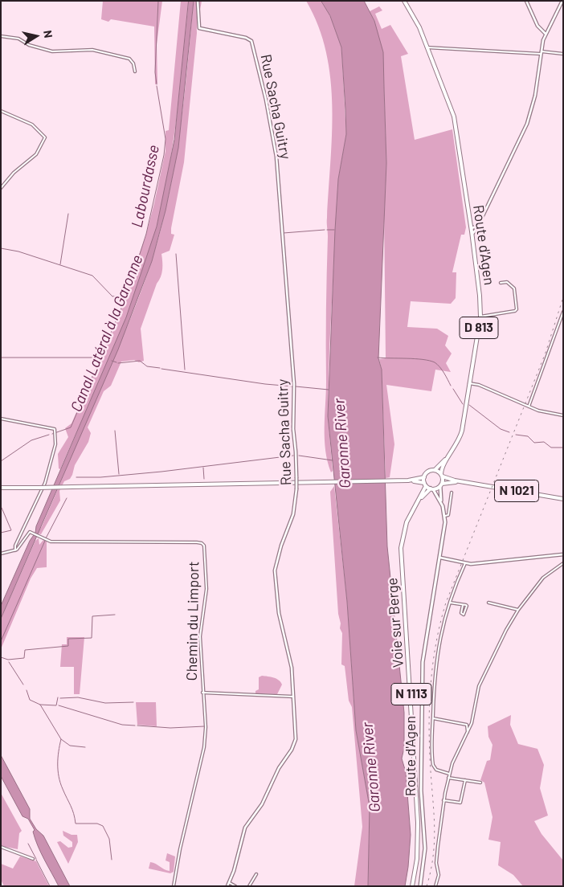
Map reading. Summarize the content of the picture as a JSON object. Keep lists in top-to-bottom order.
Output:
{
  "streets": {
    "main road": [
      "Route d'Agen",
      "D 813",
      "N 1021",
      "Voie sur Berge",
      "N 1113"
    ],
    "street": ["Rue Sacha Guitry", "Chemin du Limport"]
  },
  "crossings": [
    ["Route d'Agen", "D 813"],
    ["Route d'Agen", "N 1021"],
    ["Route d'Agen", "N 1113"],
    ["N 1021", "N 1113"],
    ["Voie sur Berge", "N 1113"]
  ],
  "water": ["Labourdasse", "Canal Latéral à la Garonne", "Garonne River"],
  "north": "right"
}
